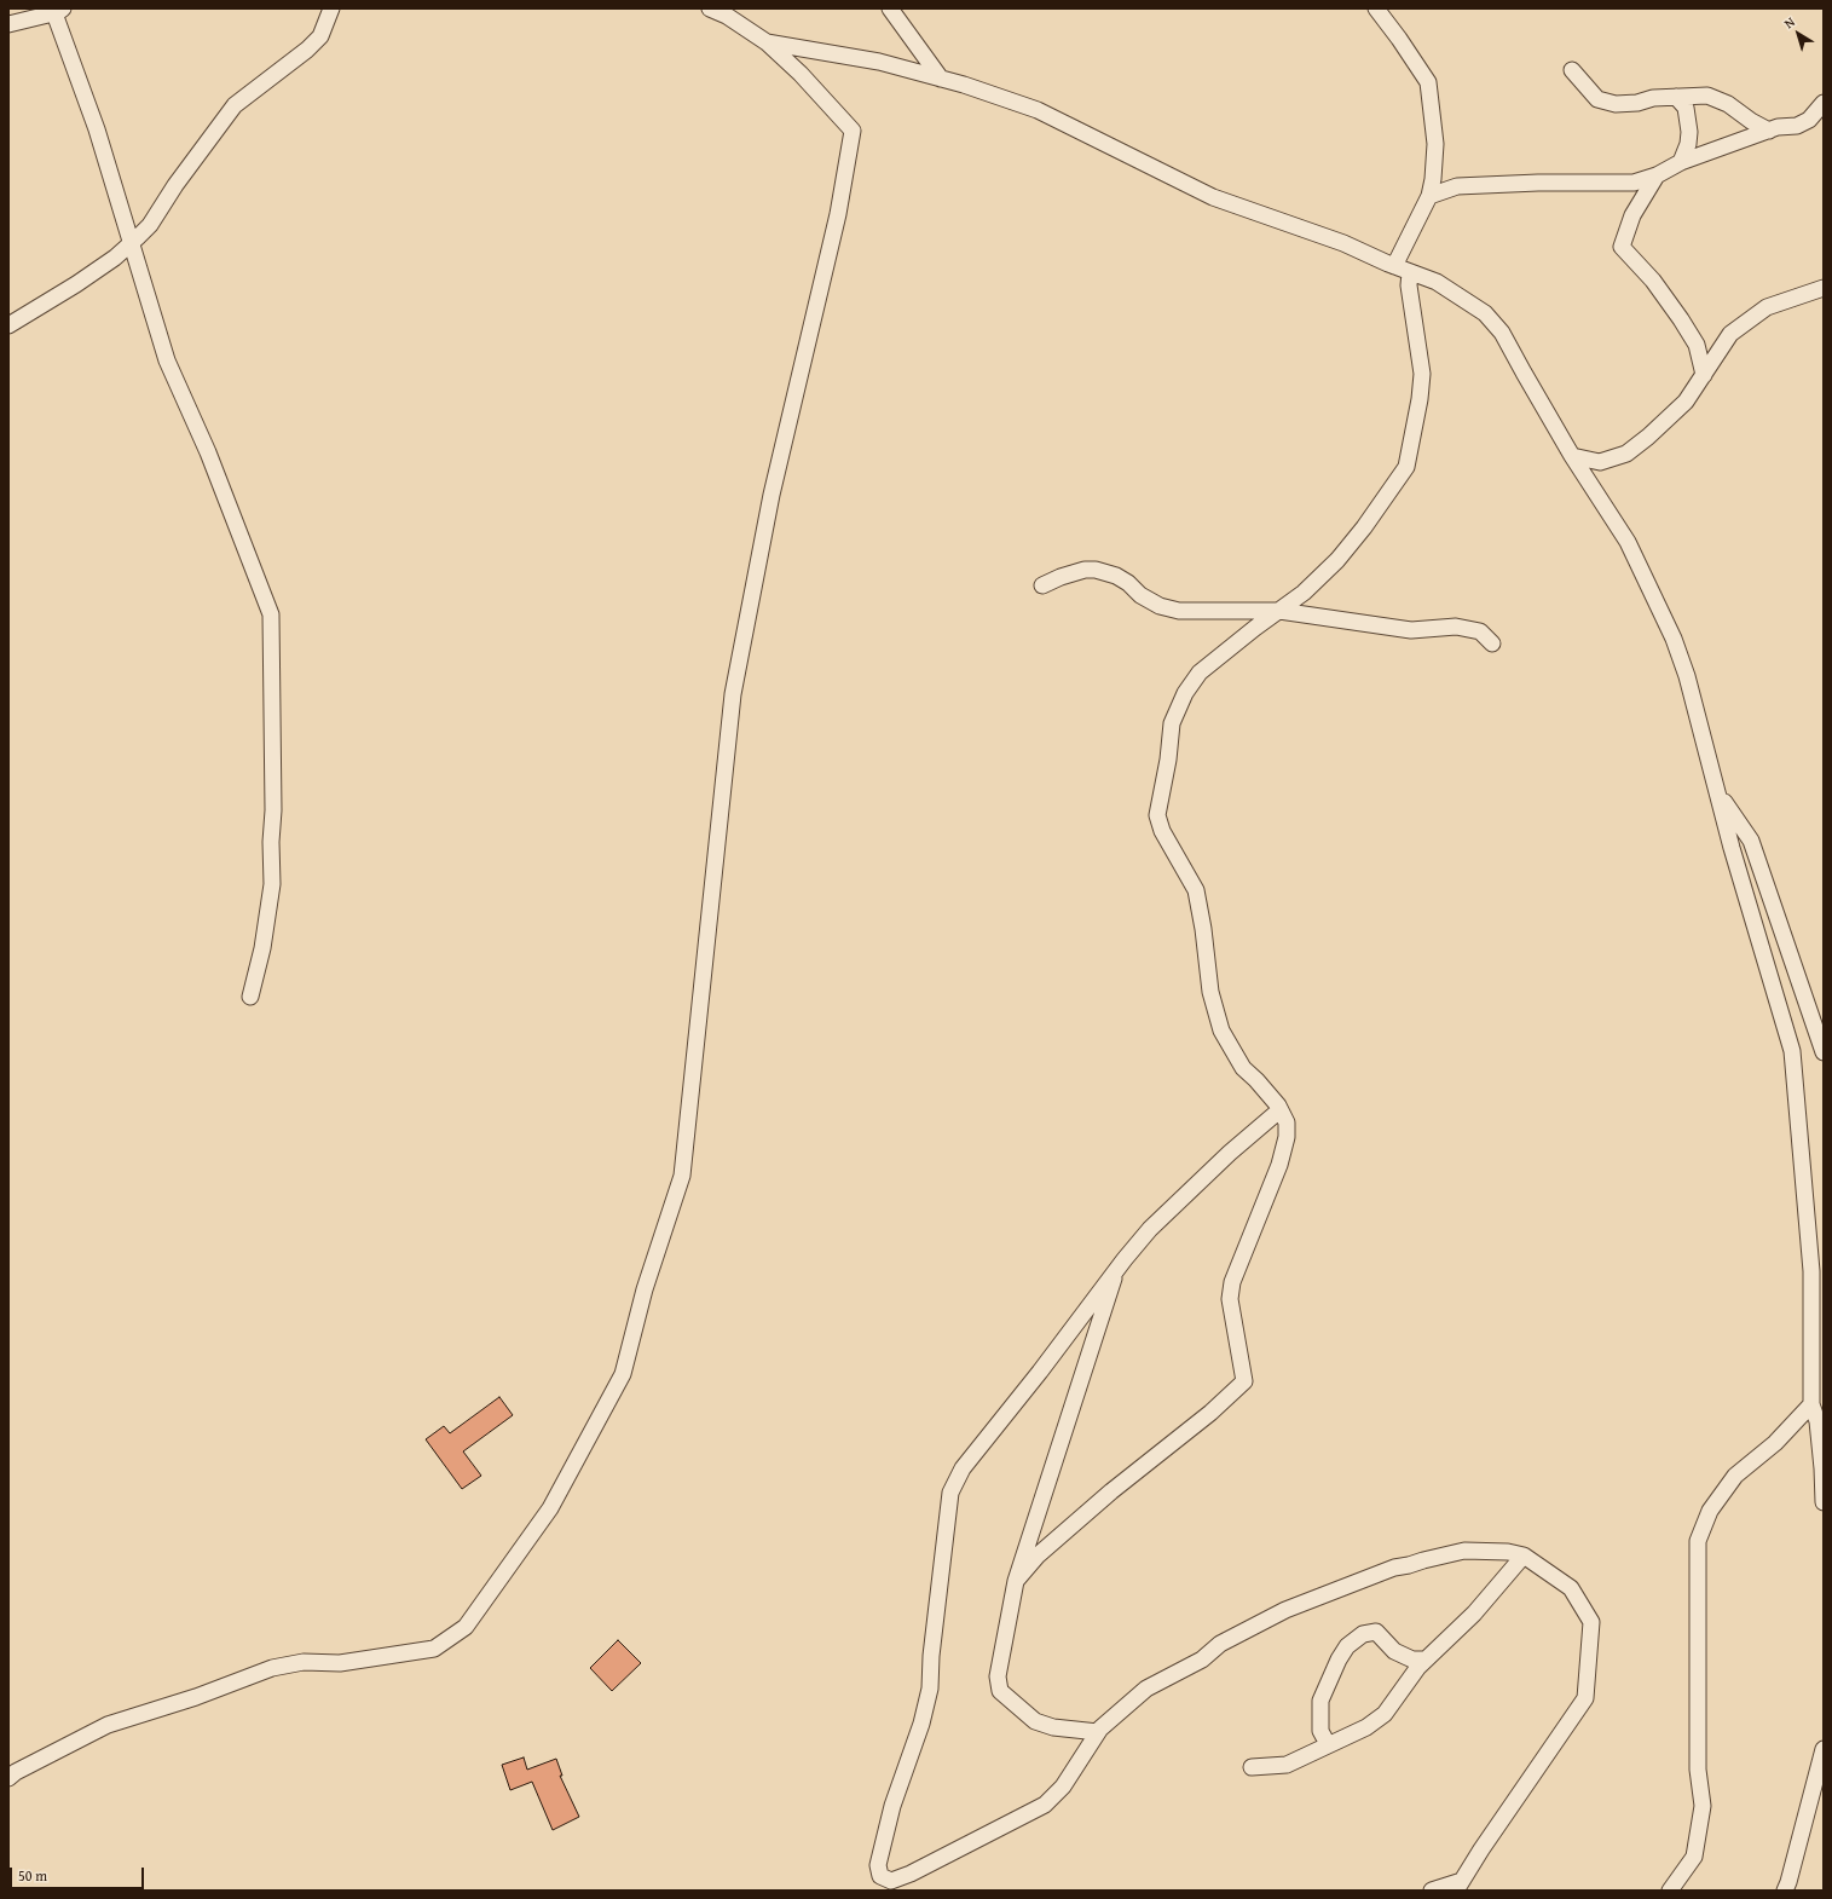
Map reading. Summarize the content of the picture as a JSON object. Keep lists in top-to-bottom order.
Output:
{
  "scale_bar": "50 m",
  "north": "top left"
}
